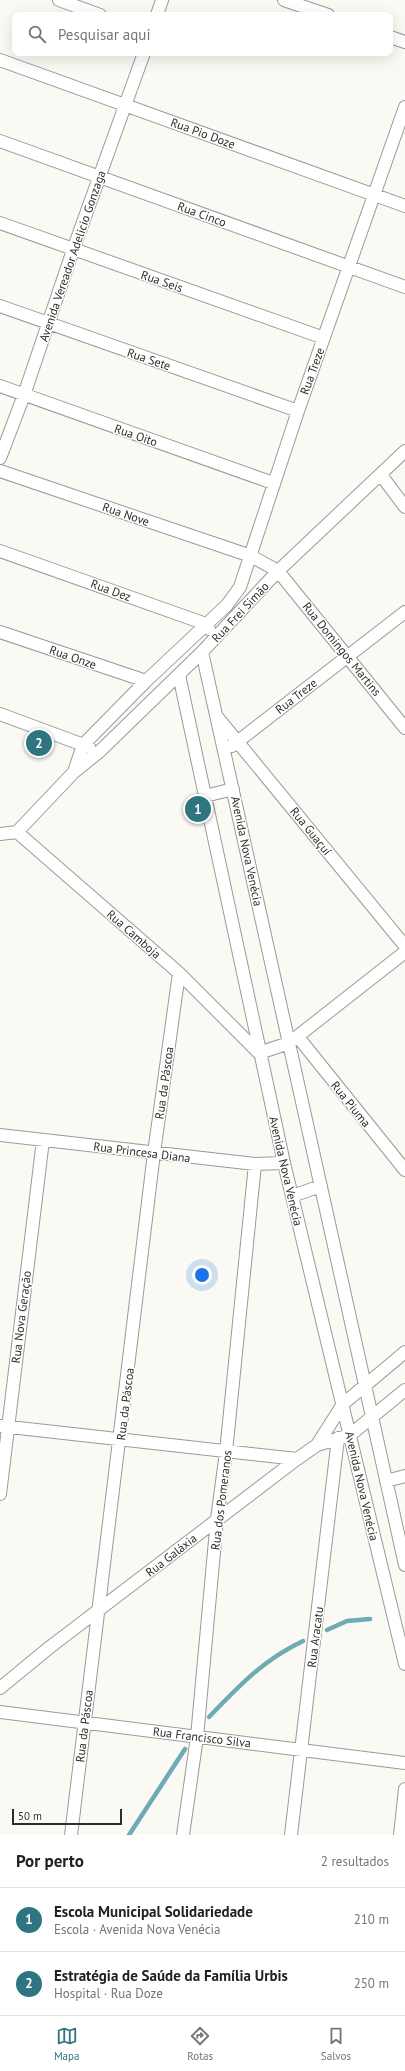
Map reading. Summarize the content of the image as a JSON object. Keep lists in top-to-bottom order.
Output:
{
  "streets": {
    "street": [
      "Rua Pio Doze",
      "Rua Cinco",
      "Avenida Vereador Adelicio Gonzaga",
      "Rua Seis",
      "Rua Sete",
      "Rua Treze",
      "Rua Oito",
      "Rua Nove",
      "Rua Dez",
      "Rua Frei Simão",
      "Rua Domingos Martins",
      "Rua Onze",
      "Rua Guaçuí",
      "Avenida Nova Venécia",
      "Rua Camboja",
      "Rua da Páscoa",
      "Rua Piuma",
      "Rua Princesa Diana",
      "Rua Nova Geração",
      "Rua dos Pomeranos",
      "Rua Galáxia",
      "Rua Aracatu",
      "Rua Francisco Silva"
    ]
  },
  "crossings": [
    ["Rua Pio Doze", "Avenida Vereador Adelicio Gonzaga"],
    ["Rua Pio Doze", "Rua Treze"],
    ["Rua Cinco", "Avenida Vereador Adelicio Gonzaga"],
    ["Rua Cinco", "Rua Treze"],
    ["Avenida Vereador Adelicio Gonzaga", "Rua Seis"],
    ["Avenida Vereador Adelicio Gonzaga", "Rua Sete"],
    ["Avenida Vereador Adelicio Gonzaga", "Rua Oito"],
    ["Rua Seis", "Rua Treze"],
    ["Rua Sete", "Rua Treze"],
    ["Rua Treze", "Rua Oito"],
    ["Rua Treze", "Rua Nove"],
    ["Rua Treze", "Rua Dez"],
    ["Rua Treze", "Rua Frei Simão"],
    ["Rua Treze", "Rua Domingos Martins"],
    ["Rua Treze", "Rua Guaçuí"],
    ["Rua Treze", "Avenida Nova Venécia"],
    ["Rua Nove", "Rua Frei Simão"],
    ["Rua Nove", "Rua Domingos Martins"],
    ["Rua Dez", "Rua Frei Simão"],
    ["Rua Frei Simão", "Rua Domingos Martins"],
    ["Rua Frei Simão", "Rua Onze"],
    ["Rua Frei Simão", "Avenida Nova Venécia"],
    ["Rua Frei Simão", "Rua Camboja"],
    ["Rua Guaçuí", "Avenida Nova Venécia"],
    ["Avenida Nova Venécia", "Rua Camboja"],
    ["Avenida Nova Venécia", "Rua Piuma"],
    ["Avenida Nova Venécia", "Rua Princesa Diana"],
    ["Avenida Nova Venécia", "Rua Galáxia"],
    ["Rua Camboja", "Rua da Páscoa"],
    ["Rua da Páscoa", "Rua Princesa Diana"],
    ["Rua da Páscoa", "Rua Galáxia"],
    ["Rua da Páscoa", "Rua Francisco Silva"],
    ["Rua Princesa Diana", "Rua Nova Geração"],
    ["Rua Princesa Diana", "Rua dos Pomeranos"],
    ["Rua dos Pomeranos", "Rua Galáxia"],
    ["Rua dos Pomeranos", "Rua Francisco Silva"],
    ["Rua Galáxia", "Rua Aracatu"],
    ["Rua Aracatu", "Rua Francisco Silva"]
  ],
  "scale_bar": "50 m",
  "page": {
    "search": "Pesquisar aqui",
    "pins": ["2", "1"],
    "scale": "50 m",
    "heading": ["Por perto", "2 resultados"],
    "list": [
      {
        "mark": "1",
        "name": "Escola Municipal Solidariedade",
        "note": "Escola · Avenida Nova Venécia",
        "value": "210 m"
      },
      {
        "mark": "2",
        "name": "Estratégia de Saúde da Família Urbis",
        "note": "Hospital · Rua Doze",
        "value": "250 m"
      }
    ],
    "nav": ["Mapa", "Rotas", "Salvos"]
  }
}
